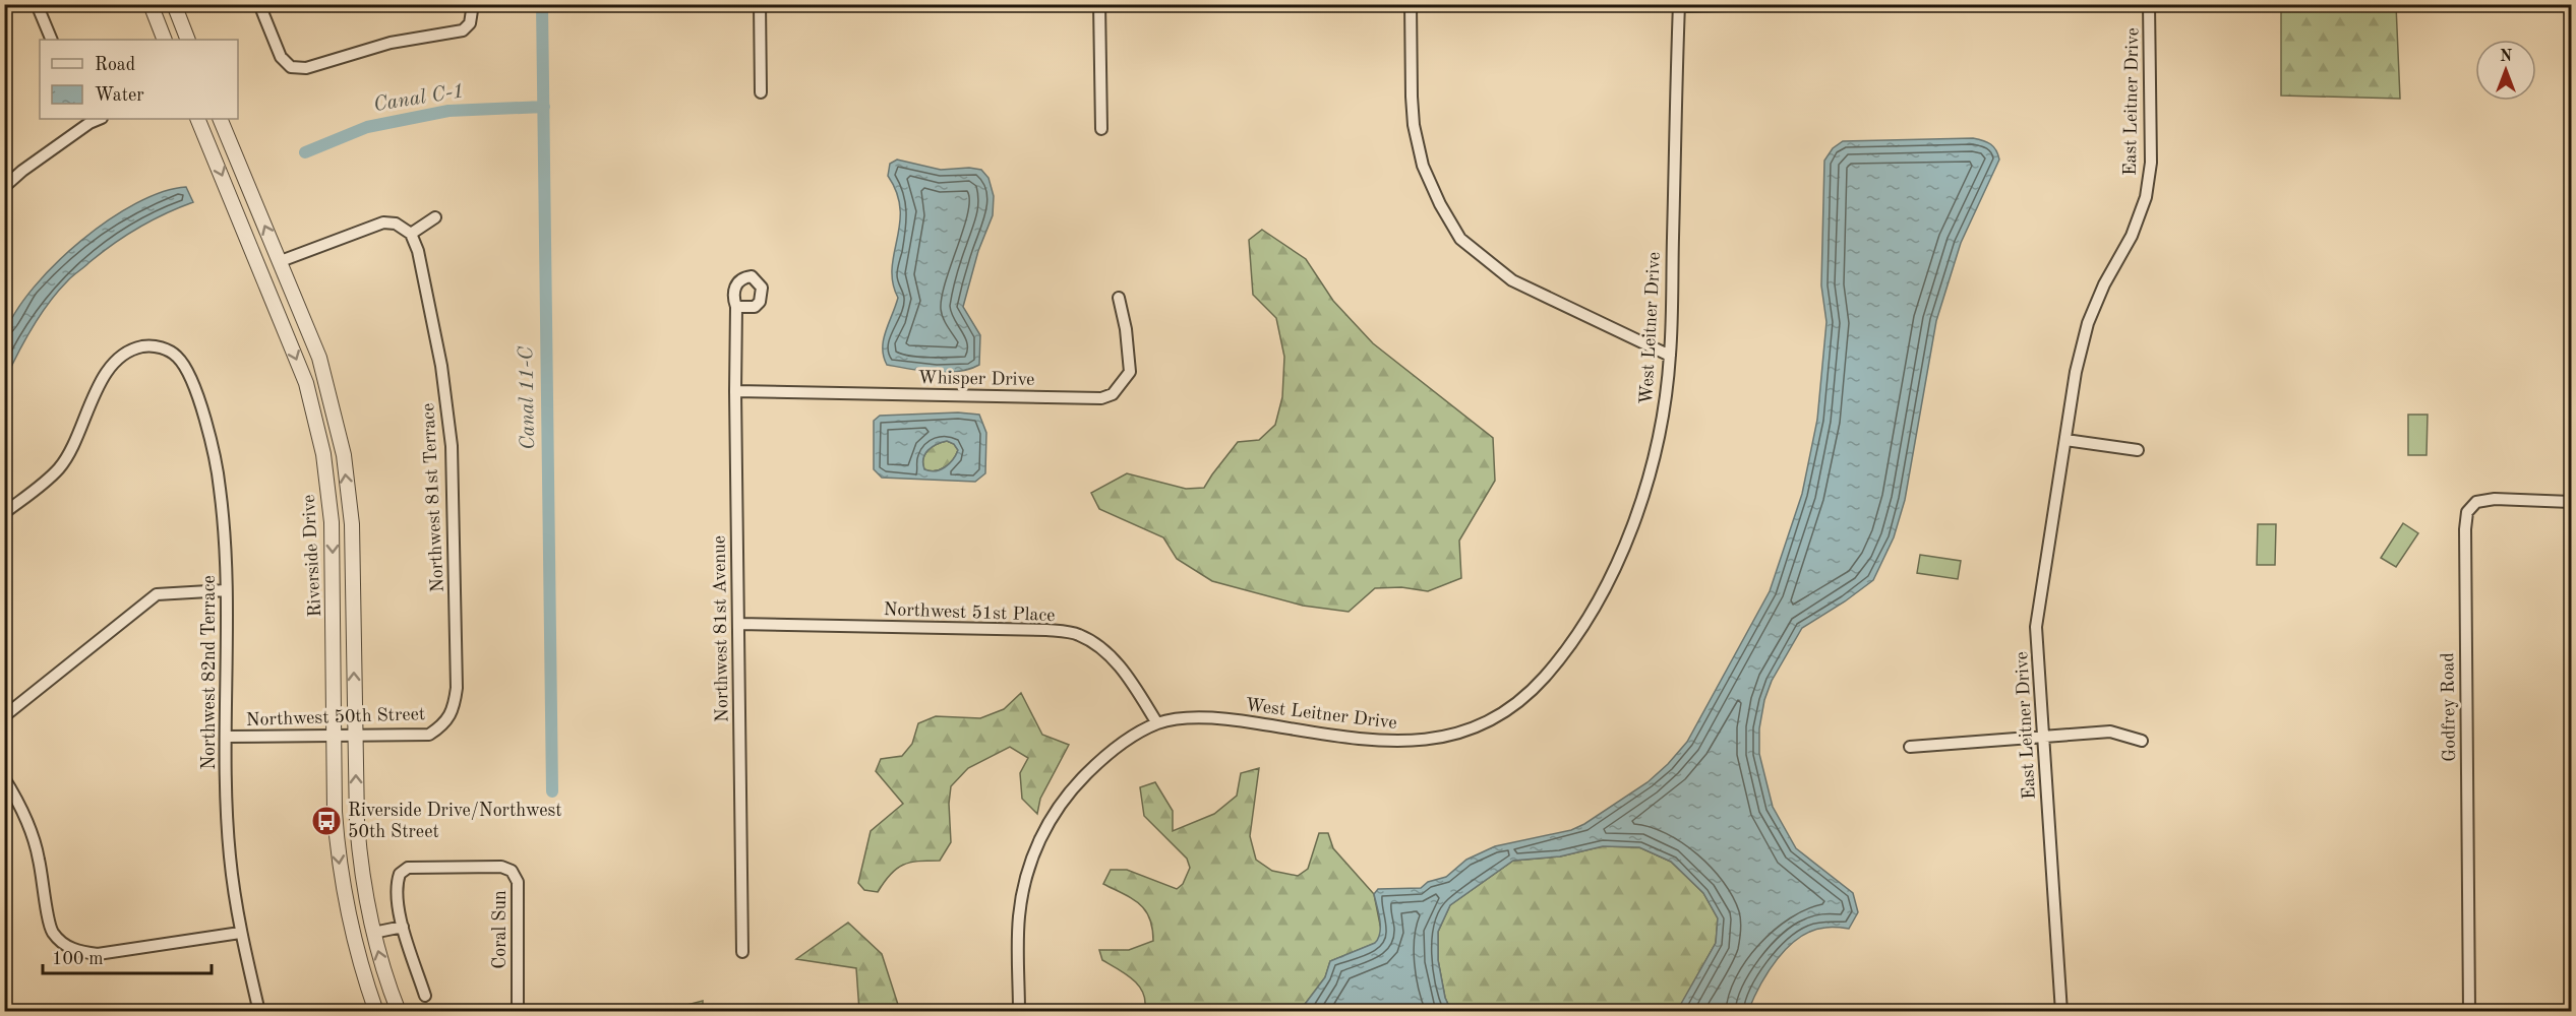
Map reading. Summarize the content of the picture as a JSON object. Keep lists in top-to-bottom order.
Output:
{
  "streets": {
    "street": [
      "East Leitner Drive",
      "West Leitner Drive",
      "Whisper Drive",
      "Northwest 81st Terrace",
      "Riverside Drive",
      "Northwest 51st Place",
      "Northwest 81st Avenue",
      "Northwest 82nd Terrace",
      "Godfrey Road",
      "Northwest 50th Street",
      "Coral Sun"
    ]
  },
  "crossings": [
    ["West Leitner Drive", "Northwest 51st Place"],
    ["Whisper Drive", "Northwest 81st Avenue"],
    ["Northwest 81st Terrace", "Northwest 50th Street"],
    ["Riverside Drive", "Northwest 50th Street"],
    ["Northwest 51st Place", "Northwest 81st Avenue"],
    ["Northwest 82nd Terrace", "Northwest 50th Street"]
  ],
  "water": ["Canal C-1", "Canal 11-C"],
  "places": {
    "bus stop": ["Riverside Drive/Northwest 50th Street"]
  },
  "legend": ["Road", "Water"],
  "scale_bar": "100 m",
  "north": "top"
}
